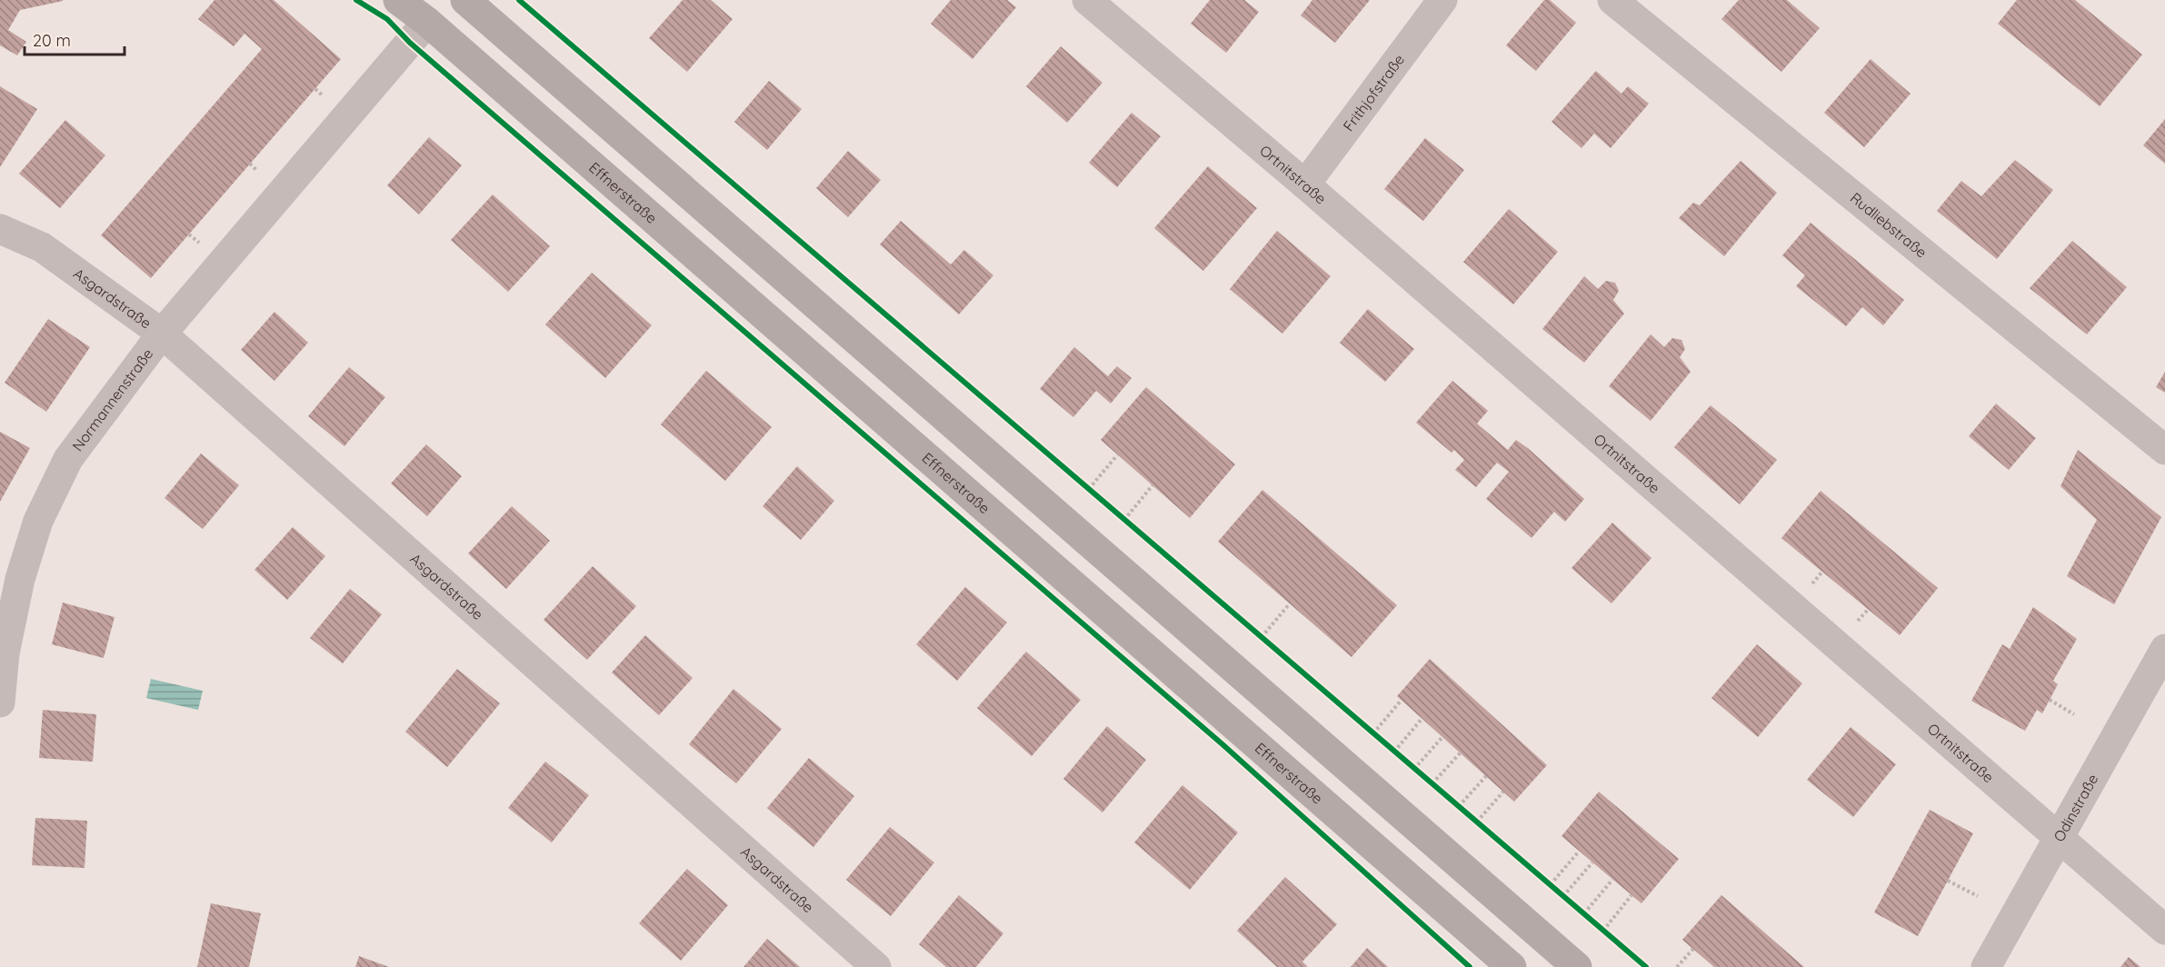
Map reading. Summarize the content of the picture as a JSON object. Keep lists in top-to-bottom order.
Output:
{
  "streets": {
    "main road": ["Effnerstraße"],
    "street": [
      "Frithjofstraße",
      "Ortnitstraße",
      "Rudliebstraße",
      "Asgardstraße",
      "Normannenstraße",
      "Odinstraße"
    ]
  },
  "crossings": [
    ["Frithjofstraße", "Ortnitstraße"],
    ["Ortnitstraße", "Odinstraße"],
    ["Effnerstraße", "Normannenstraße"],
    ["Asgardstraße", "Normannenstraße"]
  ],
  "scale_bar": "20 m"
}
